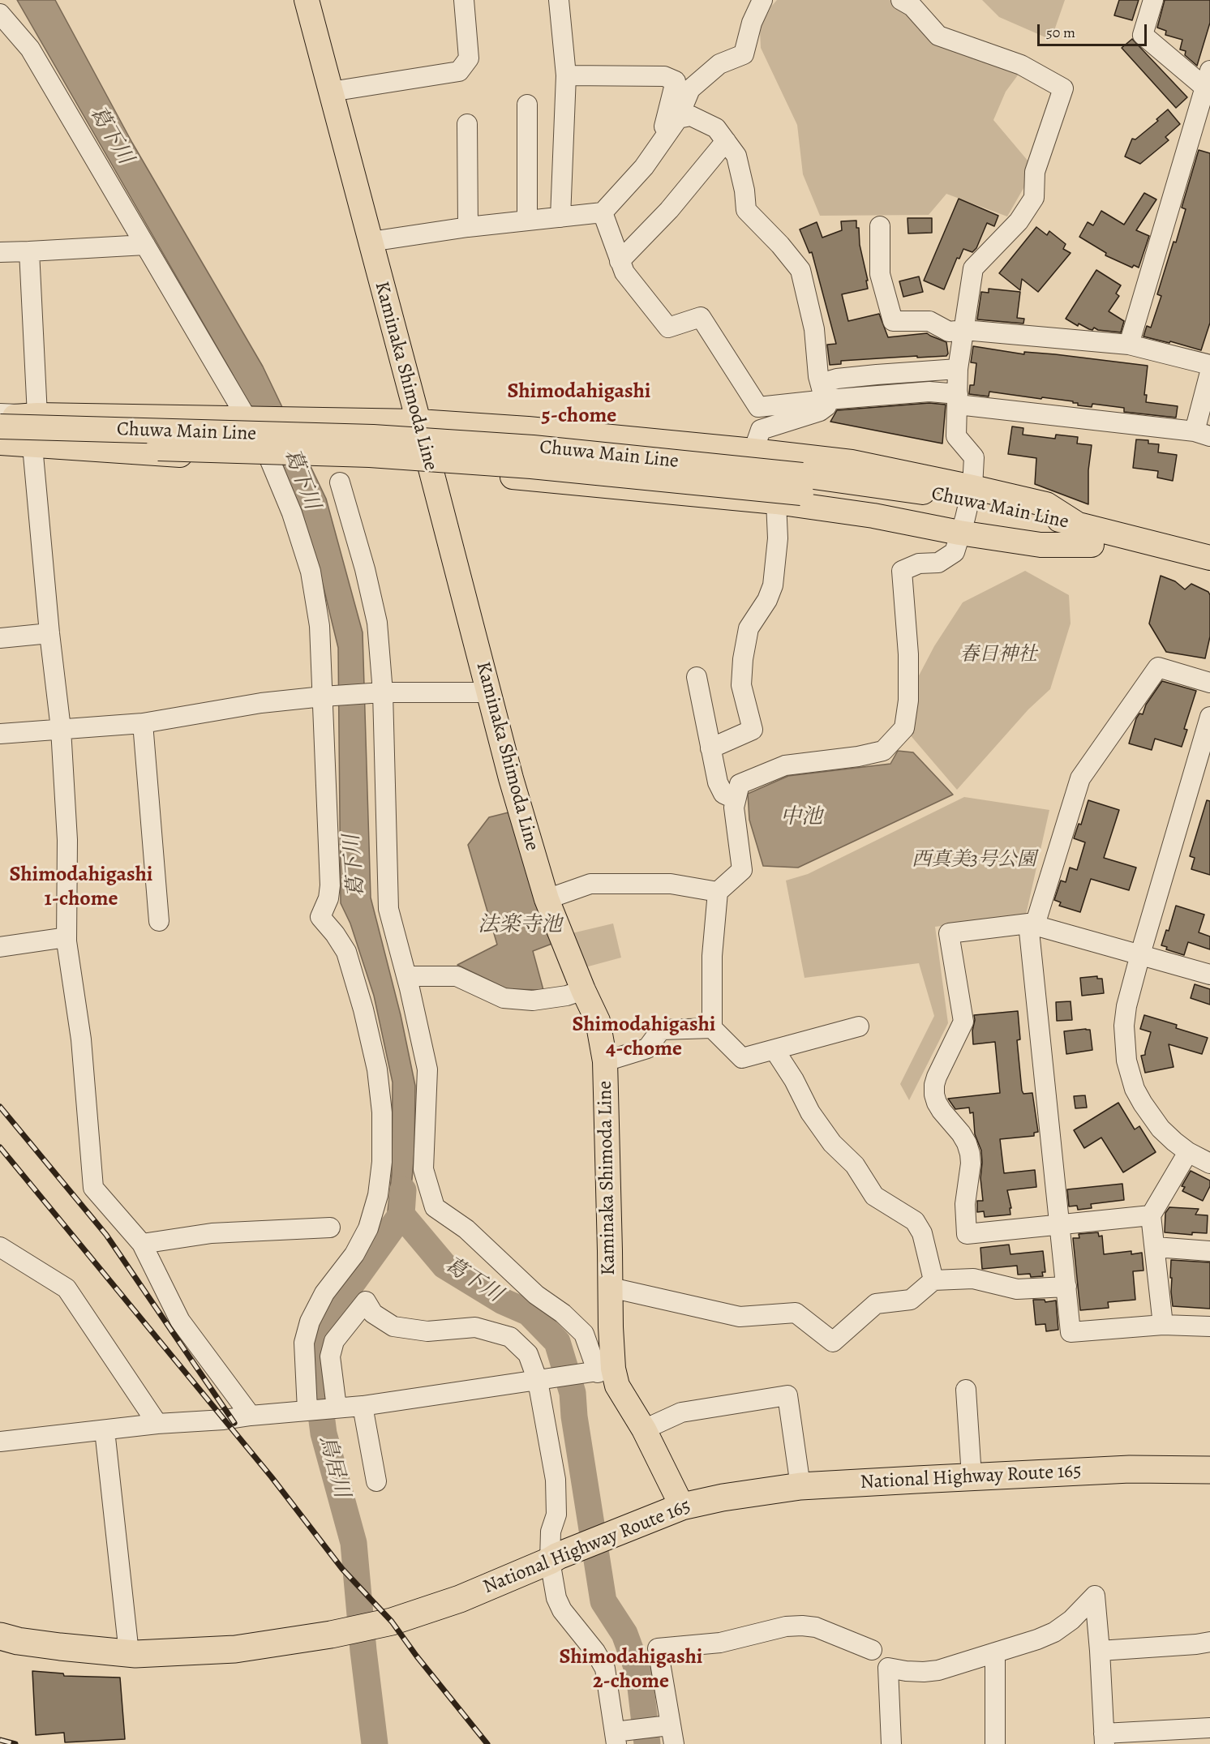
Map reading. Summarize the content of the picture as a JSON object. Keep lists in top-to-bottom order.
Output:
{
  "streets": {
    "highway": ["National Highway Route 165"],
    "main road": ["Kaminaka Shimoda Line", "Chuwa Main Line"]
  },
  "crossings": [
    ["Kaminaka Shimoda Line", "National Highway Route 165"]
  ],
  "districts": [
    "Shimodahigashi 5-chome",
    "Shimodahigashi 1-chome",
    "Shimodahigashi 4-chome",
    "Shimodahigashi 2-chome"
  ],
  "water": [
    "葛下川",
    "中池",
    "法楽寺池",
    "鳥居川"
  ],
  "parks": ["春日神社", "西真美3号公園"],
  "scale_bar": "50 m"
}
